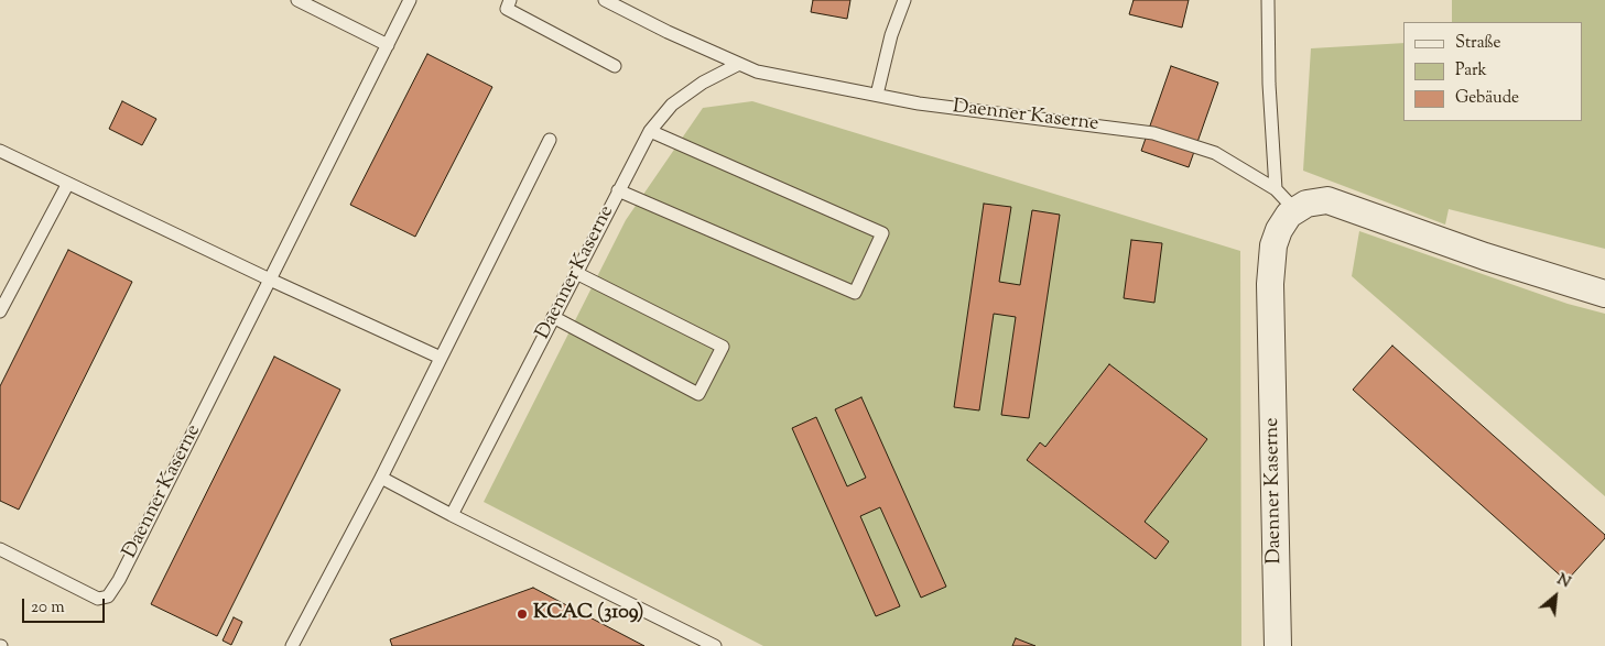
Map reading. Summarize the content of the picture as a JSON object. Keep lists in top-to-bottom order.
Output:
{
  "streets": {
    "street": ["Daenner Kaserne"]
  },
  "places": ["KCAC (3109)"],
  "legend": ["Straße", "Park", "Gebäude"],
  "scale_bar": "20 m",
  "north": "top right"
}
